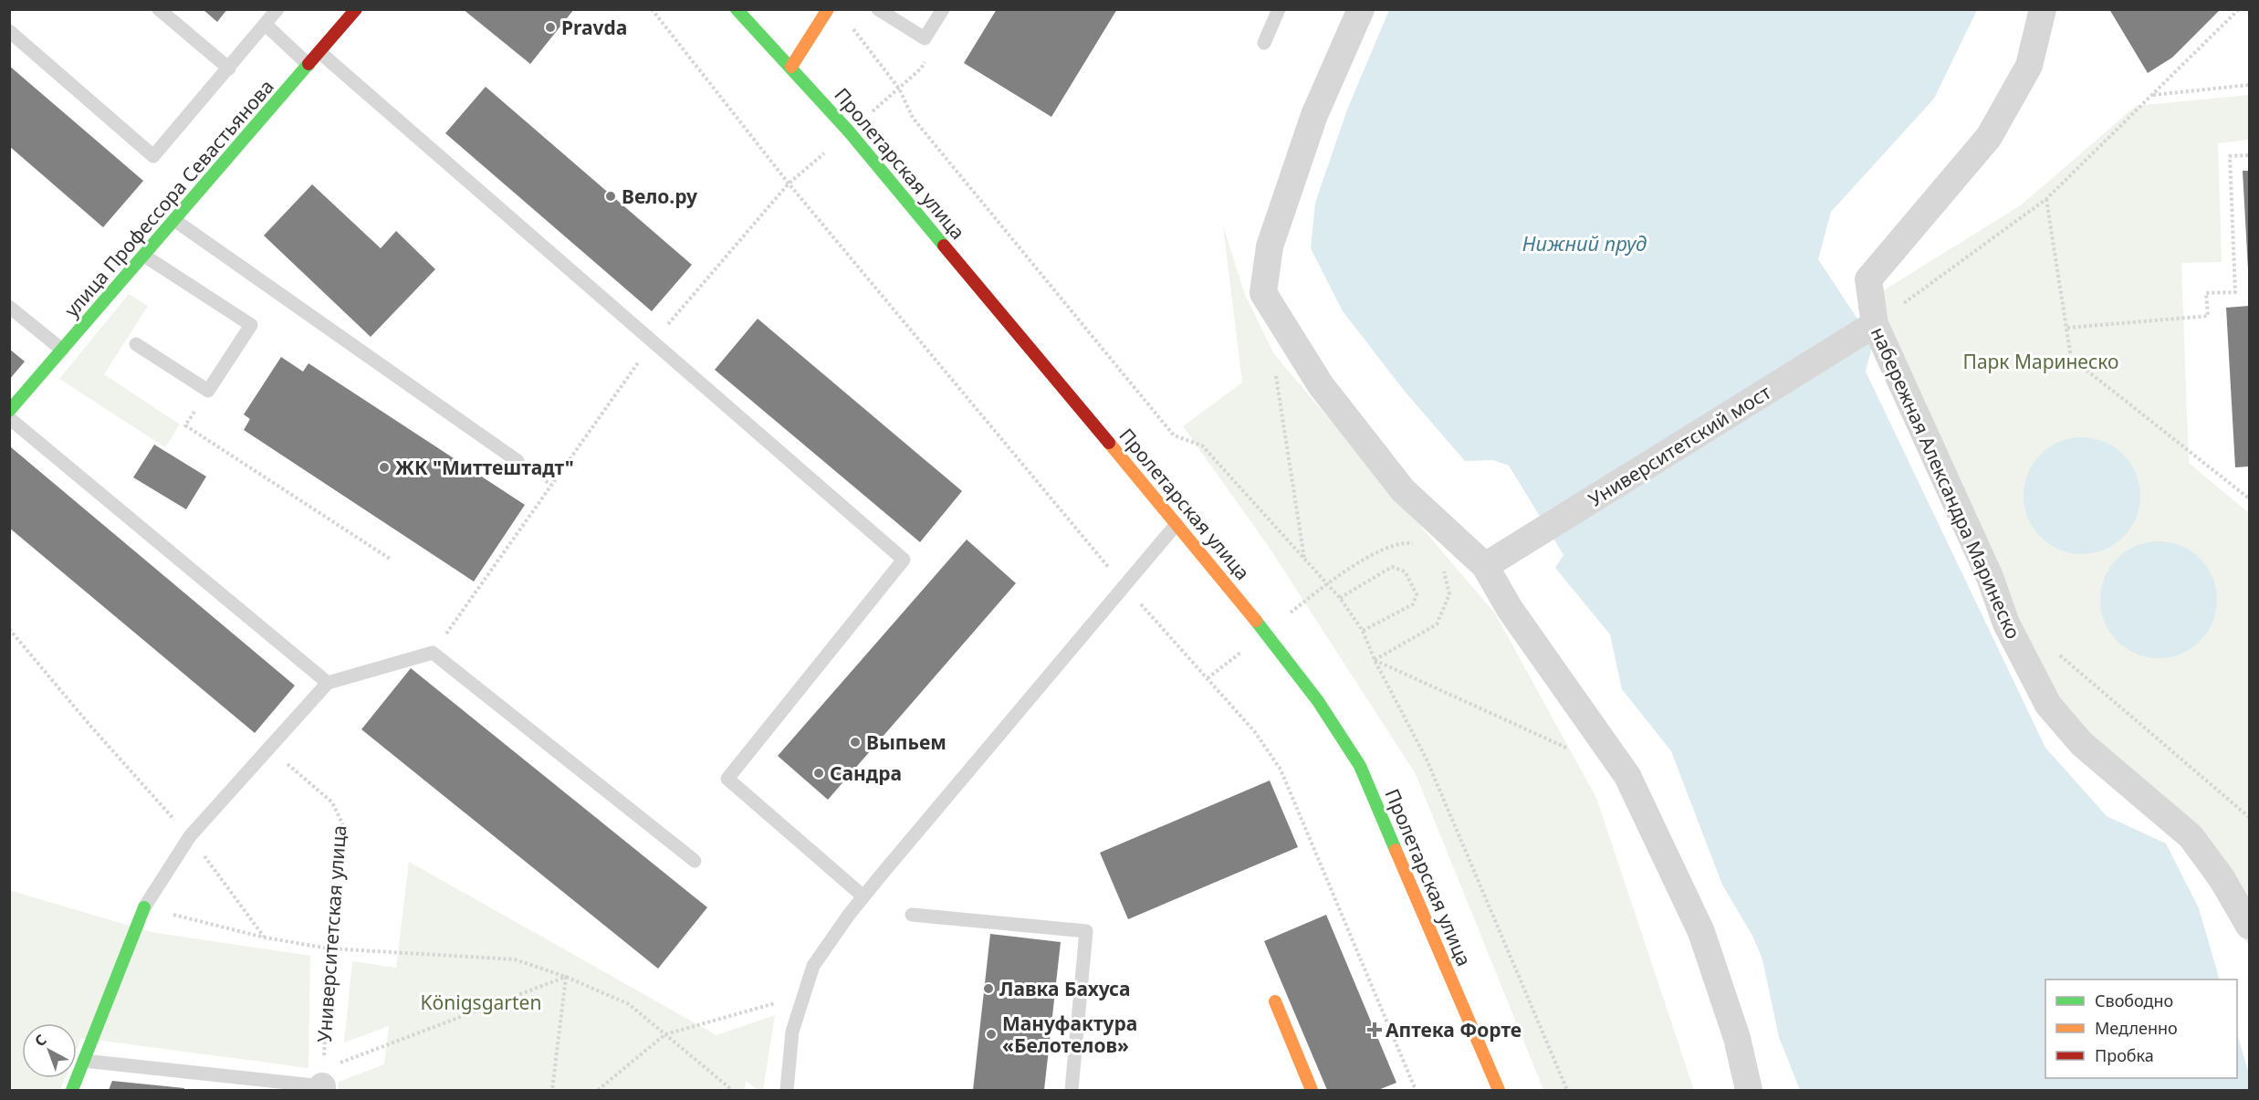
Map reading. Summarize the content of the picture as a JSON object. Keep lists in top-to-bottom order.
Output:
{
  "streets": {
    "main road": ["Пролетарская улица", "улица Профессора Севастьянова"],
    "street": ["Университетский мост", "набережная Александра Маринеско"],
    "path": ["Университетская улица"]
  },
  "crossings": [
    ["Университетский мост", "набережная Александра Маринеско"]
  ],
  "water": ["Нижний пруд"],
  "parks": ["Парк Маринеско", "Königsgarten"],
  "places": {
    "other": [
      "Pravda",
      "Вело.ру",
      "ЖК \"Миттештадт\"",
      "Выпьем",
      "Сандра",
      "Лавка Бахуса",
      "Мануфактура «Белотелов»"
    ],
    "health": ["Аптека Форте"]
  },
  "legend": ["Свободно", "Медленно", "Пробка"],
  "north": "top left"
}
